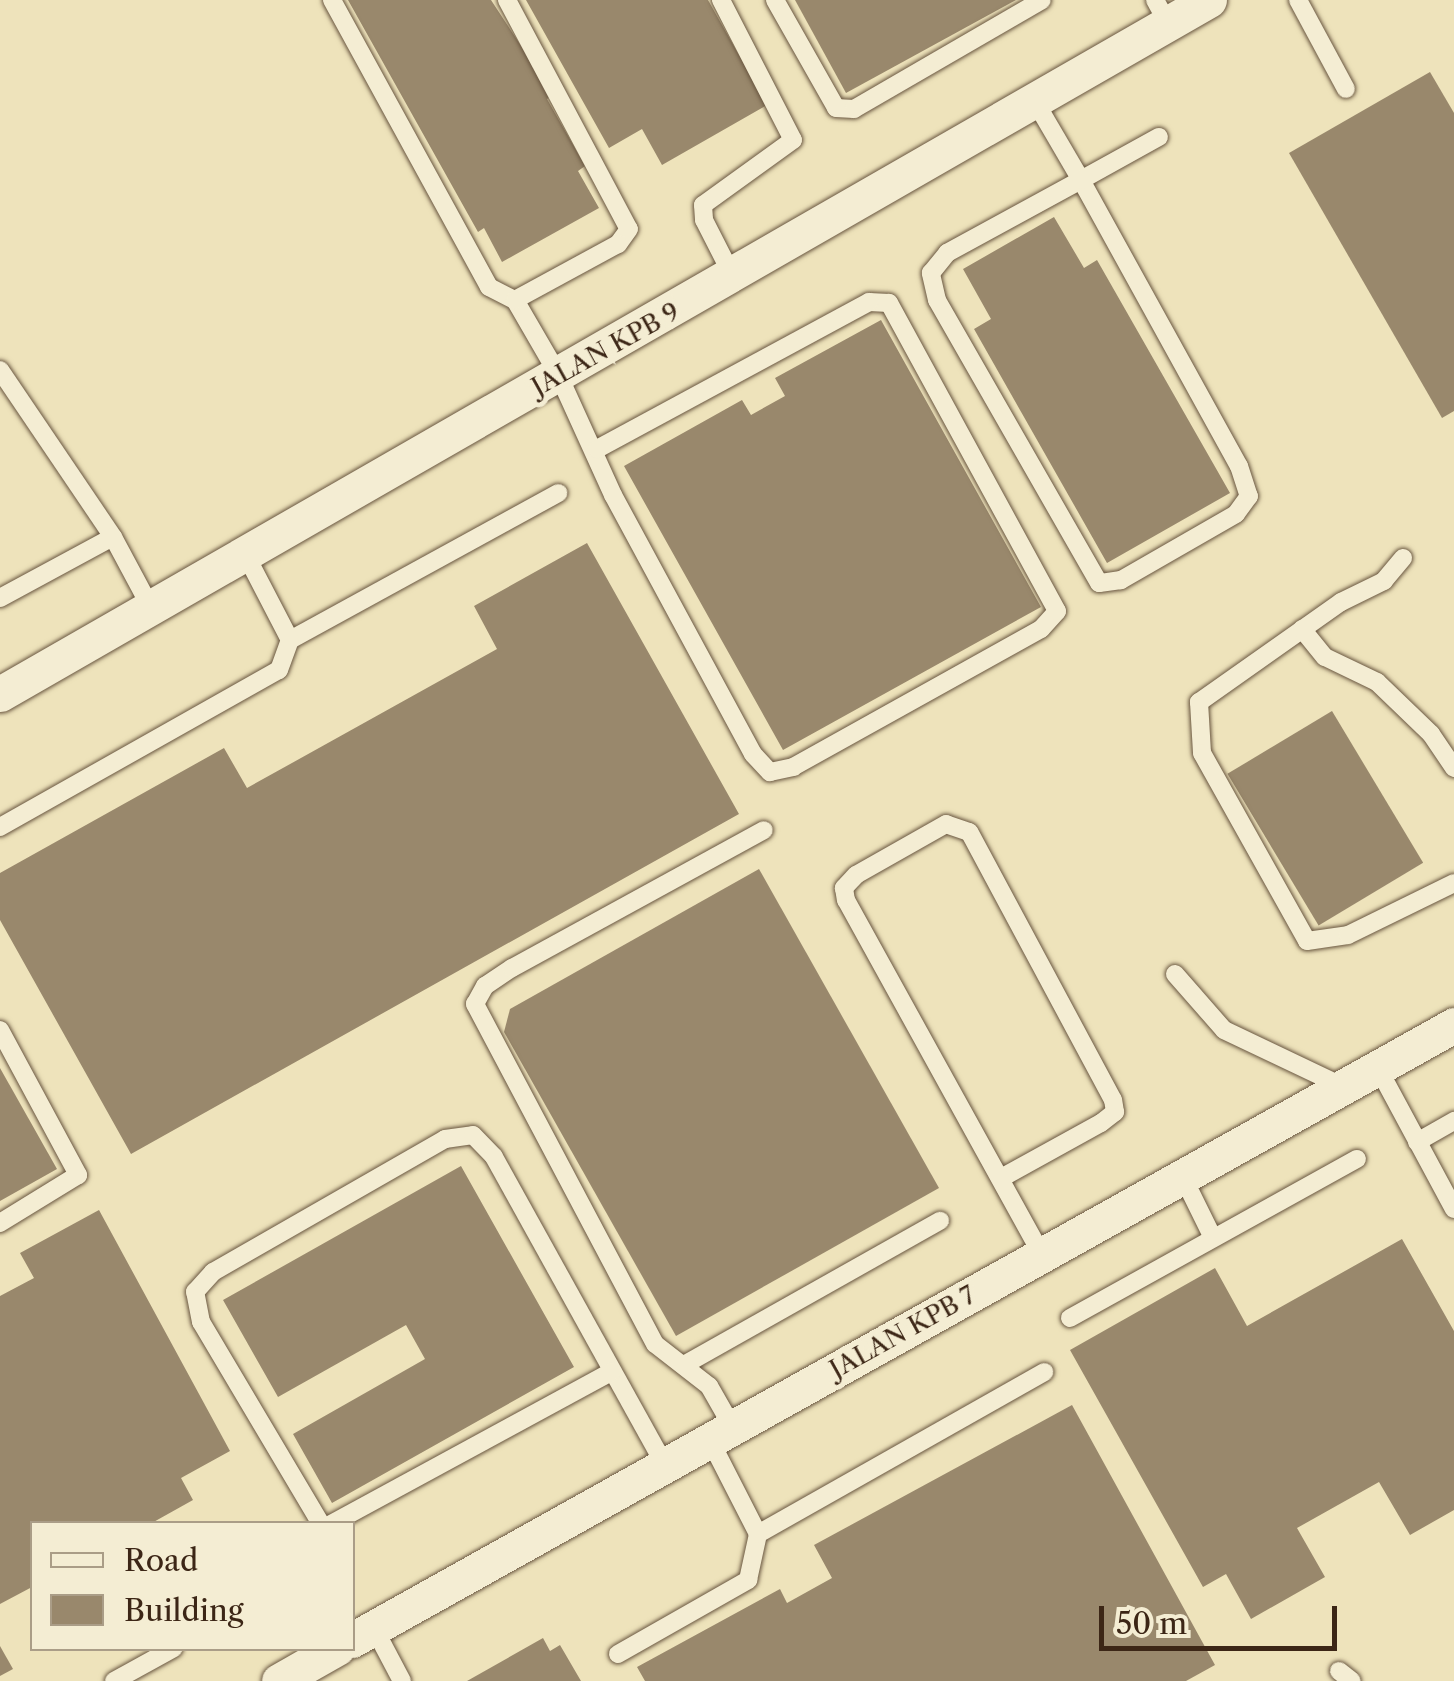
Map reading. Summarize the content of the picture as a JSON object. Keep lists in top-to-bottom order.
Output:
{
  "streets": {
    "street": ["JALAN KPB 9", "JALAN KPB 7"]
  },
  "legend": ["Road", "Building"],
  "scale_bar": "50 m"
}
